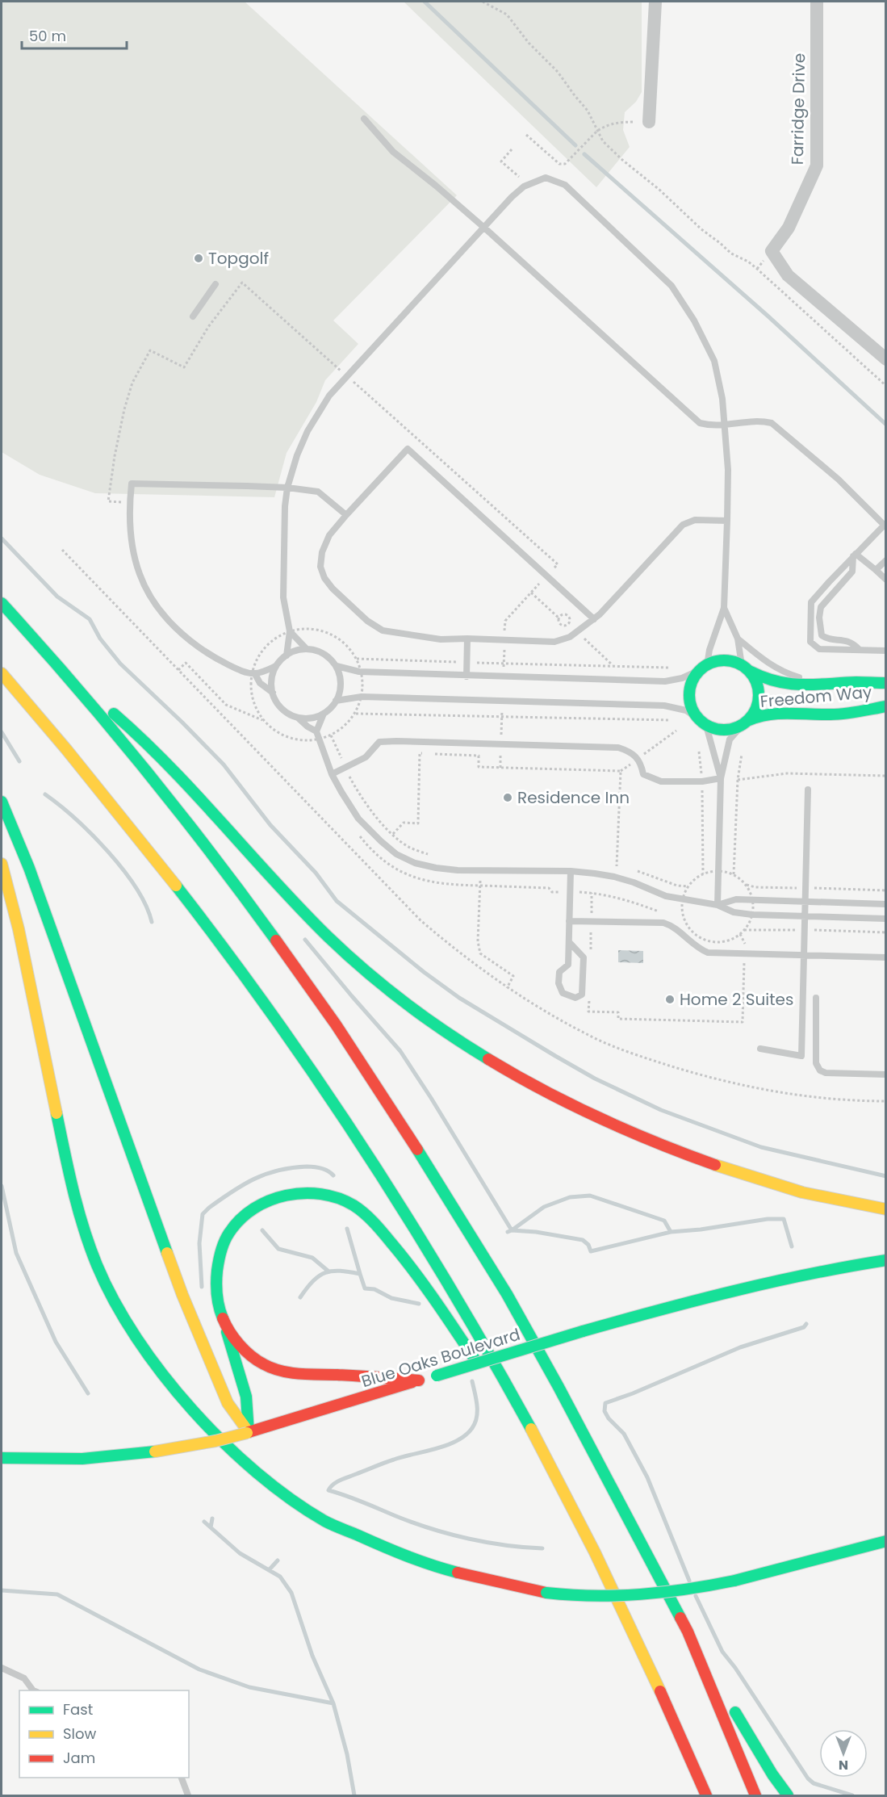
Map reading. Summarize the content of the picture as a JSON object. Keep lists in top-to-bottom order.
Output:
{
  "streets": {
    "main road": ["Freedom Way", "Blue Oaks Boulevard"],
    "street": ["Farridge Drive"]
  },
  "places": ["Topgolf", "Residence Inn", "Home 2 Suites"],
  "legend": ["Fast", "Slow", "Jam"],
  "scale_bar": "50 m",
  "north": "bottom"
}
